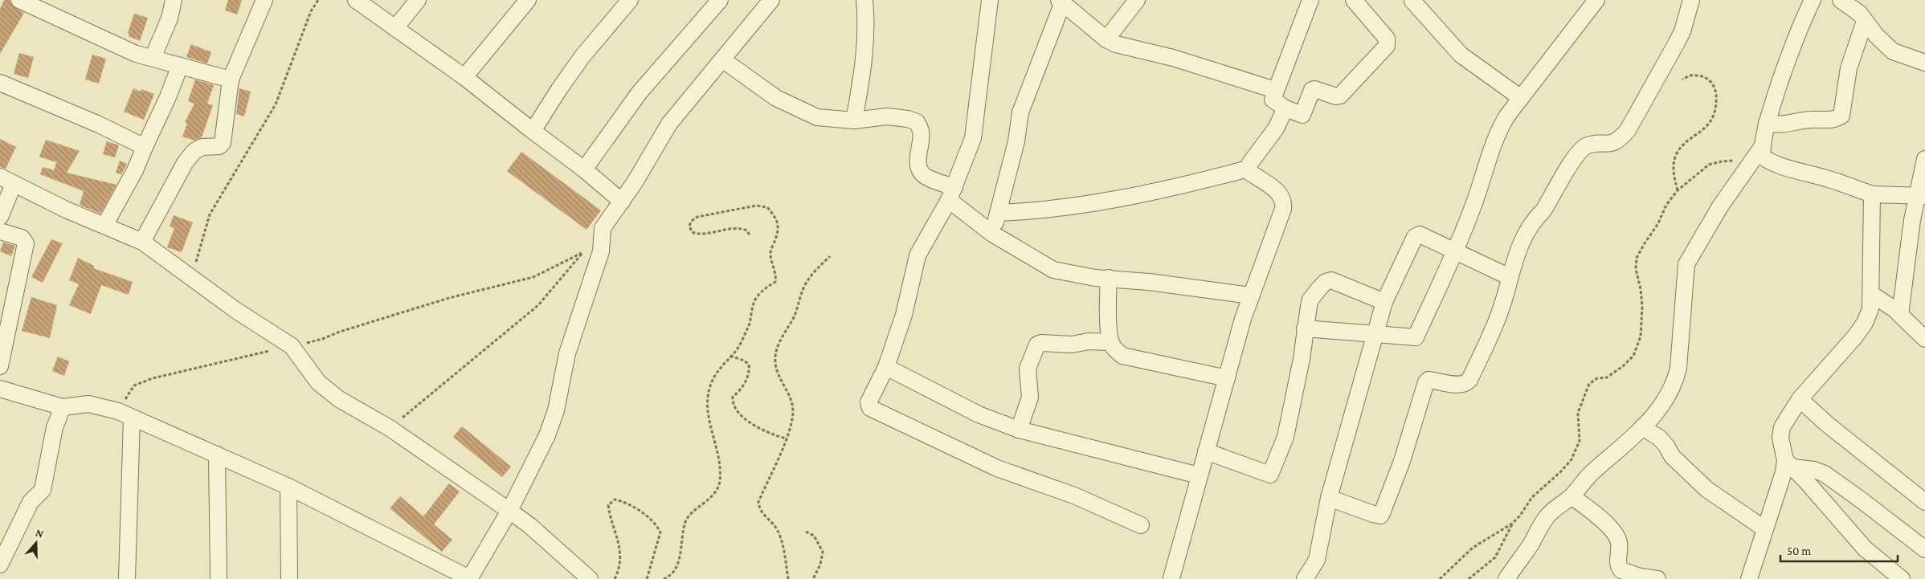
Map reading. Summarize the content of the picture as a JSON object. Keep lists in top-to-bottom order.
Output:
{
  "scale_bar": "50 m",
  "north": "top"
}
